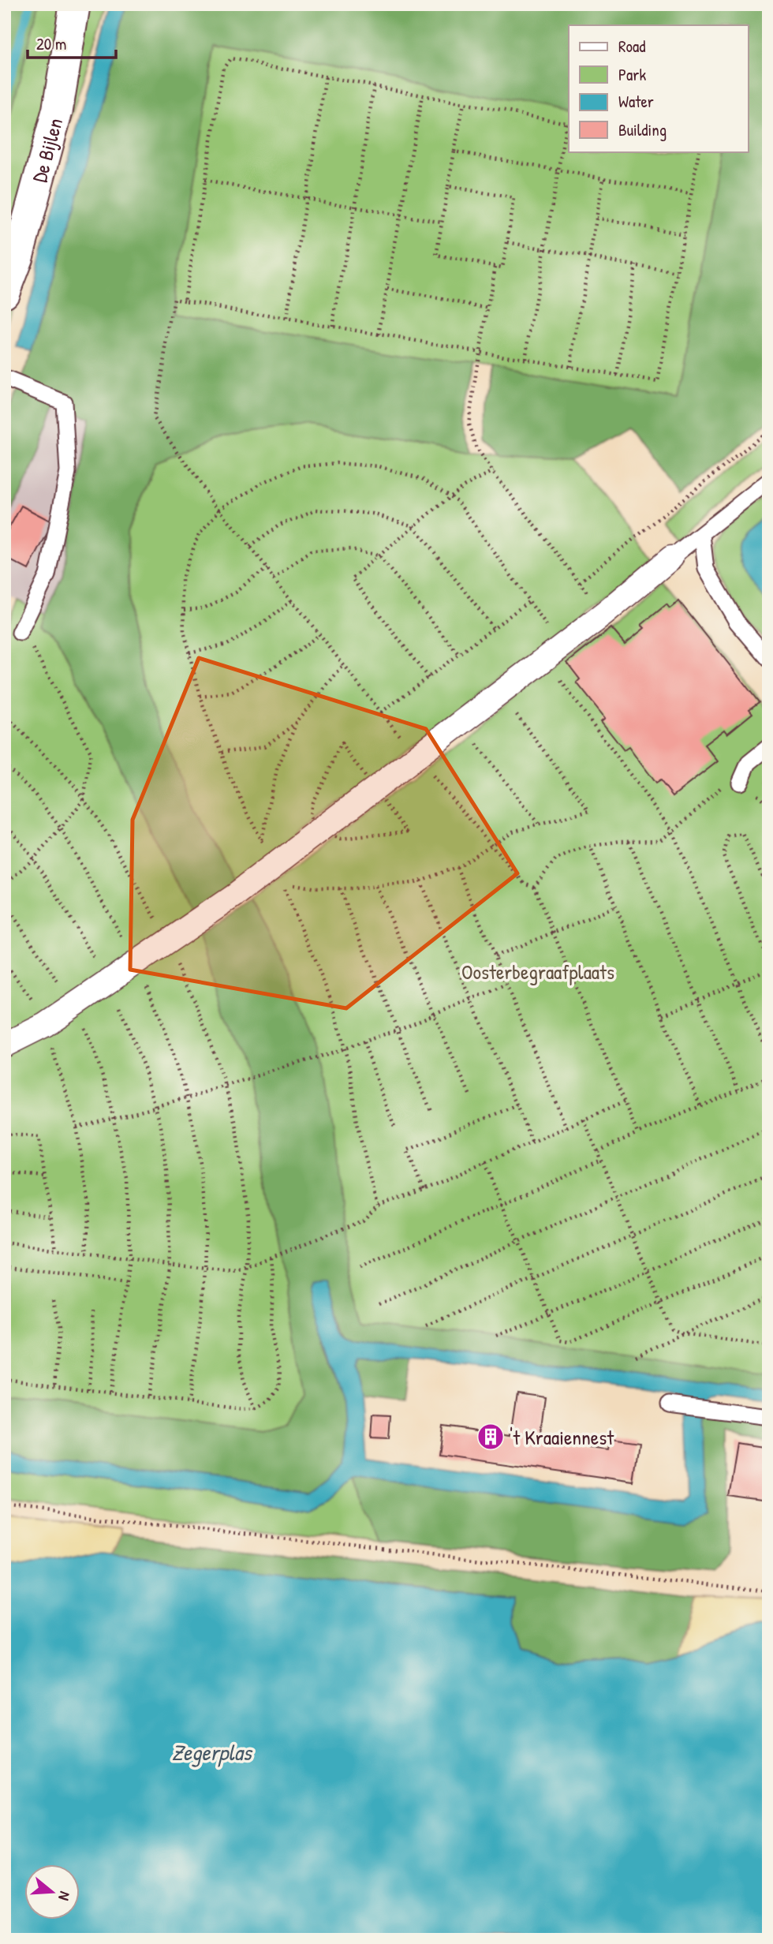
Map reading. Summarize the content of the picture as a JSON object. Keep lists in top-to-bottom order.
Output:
{
  "streets": {
    "street": ["De Bijlen"]
  },
  "water": ["Zegerplas"],
  "parks": ["Oosterbegraafplaats"],
  "places": {
    "building": ["'t Kraaiennest"]
  },
  "legend": [
    "Road",
    "Park",
    "Water",
    "Building"
  ],
  "scale_bar": "20 m",
  "north": "right"
}
